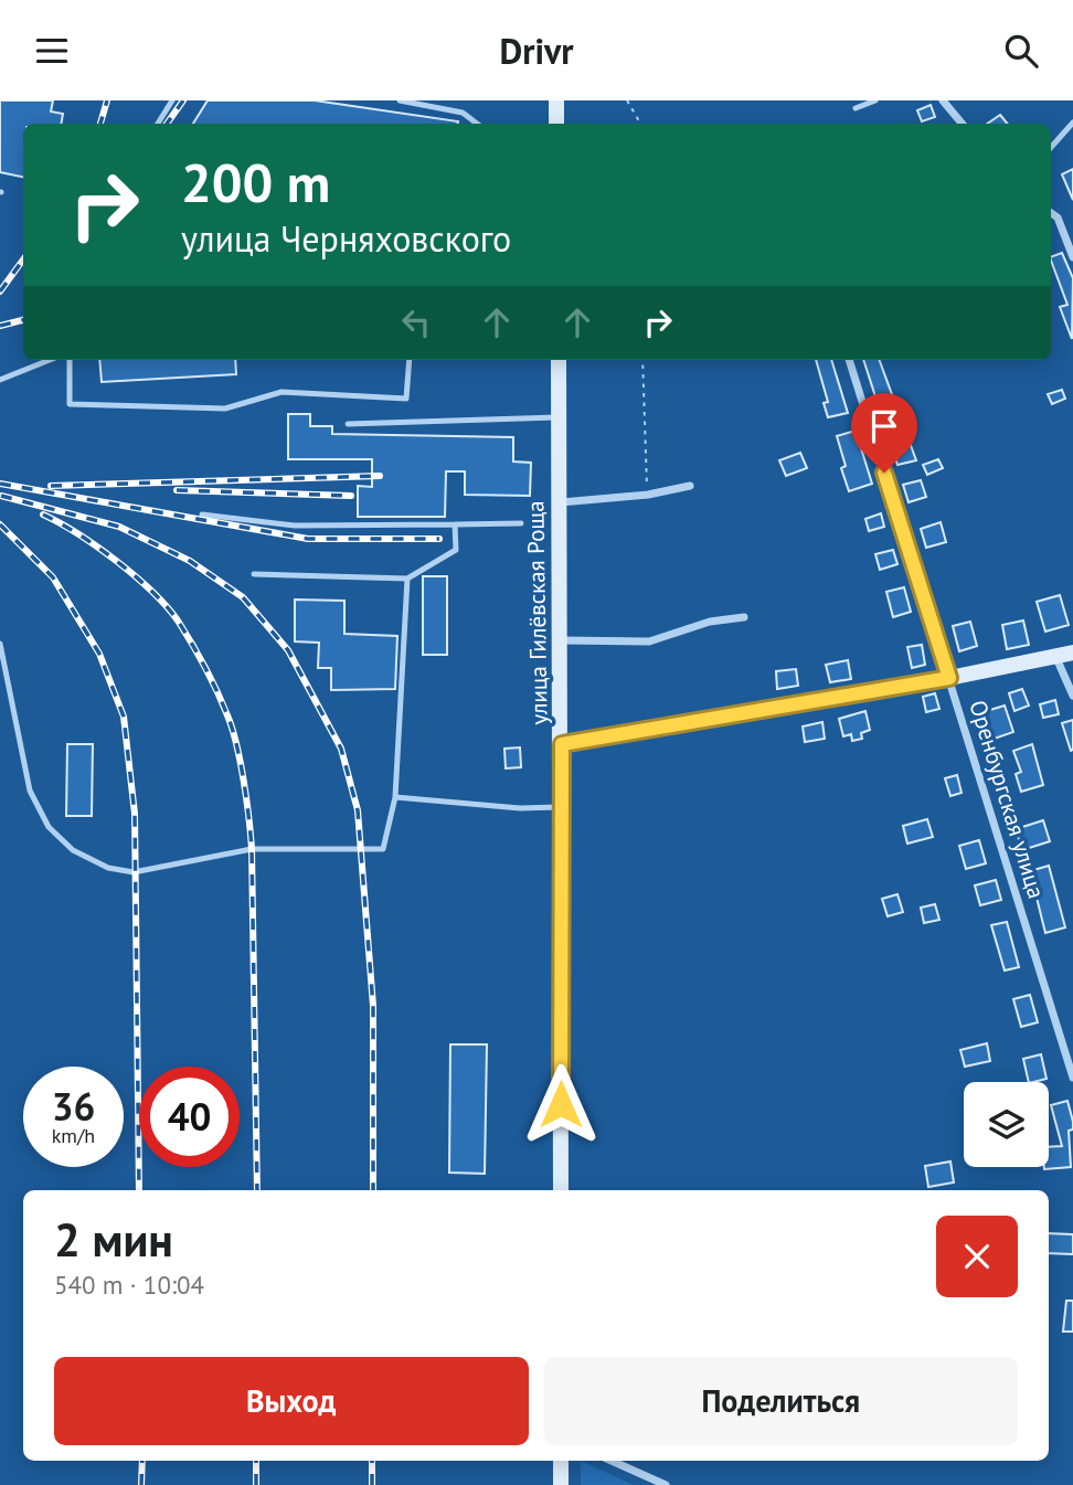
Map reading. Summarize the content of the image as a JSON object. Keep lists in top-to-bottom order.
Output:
{
  "streets": {
    "street": ["улица Гилёвская Роща", "Оренбургская улица"]
  },
  "page": {
    "header": "Drivr",
    "turn": ["200 m", "улица Черняховского"],
    "speed": "36 km/h",
    "limit": "40",
    "heading": ["2 мин", "540 m · 10:04"],
    "buttons": ["Выход", "Поделиться"]
  }
}
